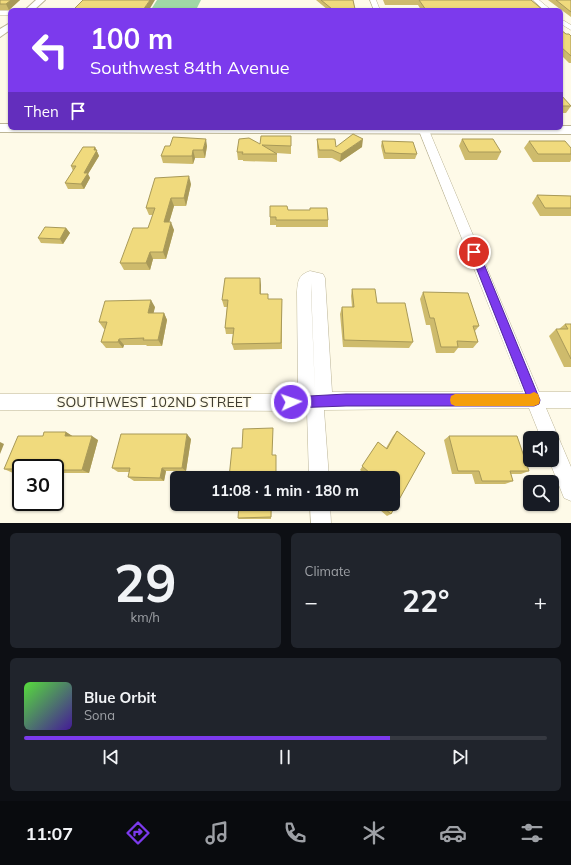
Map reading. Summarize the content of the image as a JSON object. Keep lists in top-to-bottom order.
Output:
{
  "streets": {
    "street": ["SOUTHWEST 102ND STREET"]
  },
  "page": {
    "turn": ["100 m", "Southwest 84th Avenue"],
    "then": "Then",
    "limit": "30",
    "trip": "11:08 · 1 min · 180 m",
    "tile": [
      ["29", "km/h"],
      "Climate"
    ],
    "heat": ["−", "22°", "+"],
    "song": ["Blue Orbit", "Sona"],
    "tabs": "11:07"
  }
}
